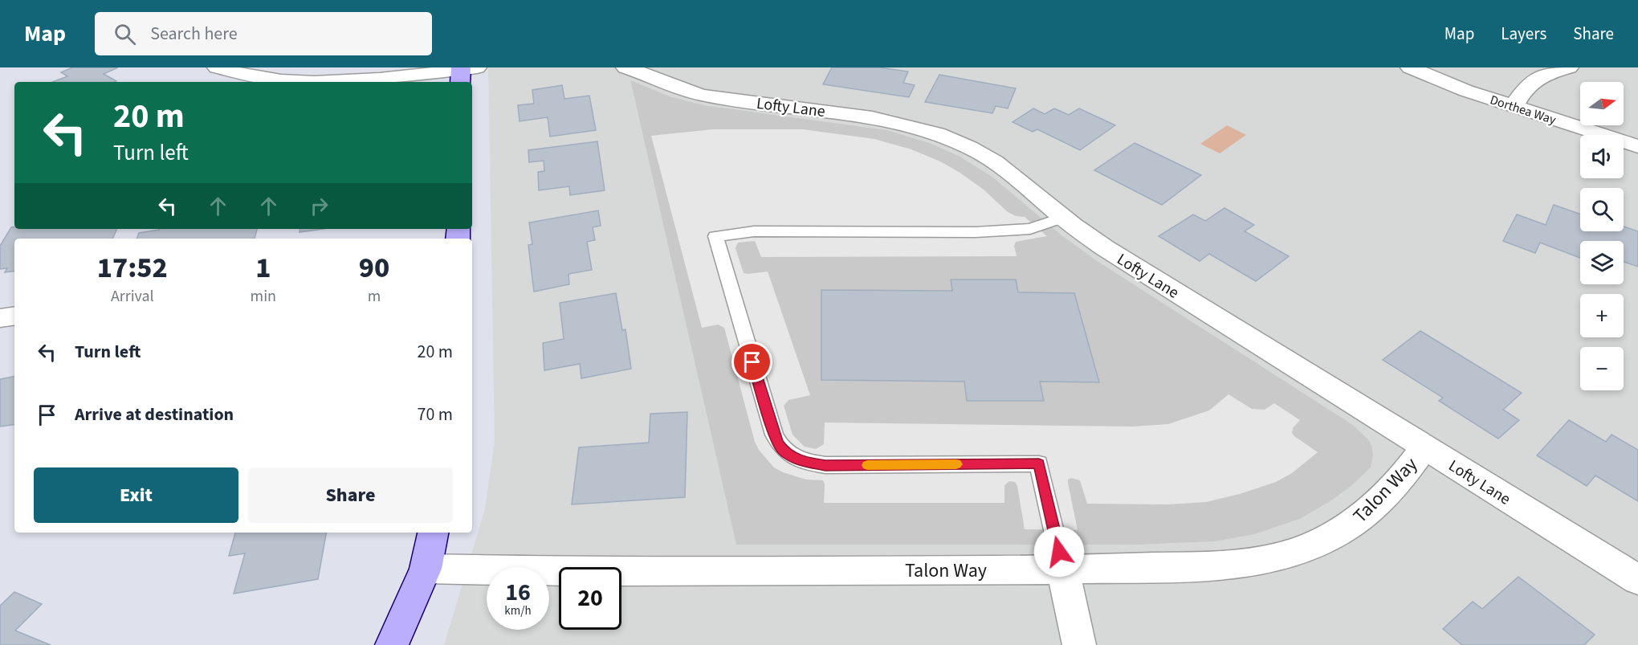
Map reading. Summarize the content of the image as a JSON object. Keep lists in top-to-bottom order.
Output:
{
  "streets": {
    "street": ["Lofty Lane", "Dorthea Way", "Talon Way"]
  },
  "crossings": [
    ["Lofty Lane", "Talon Way"]
  ],
  "north": "right",
  "page": {
    "header": "Map",
    "search": "Search here",
    "nav": ["Map", "Layers", "Share"],
    "map_buttons": ["+", "−"],
    "turn": ["20 m", "Turn left"],
    "eta": [
      "17:52",
      "Arrival",
      "1",
      "min",
      "90",
      "m"
    ],
    "list": [
      {
        "name": "Turn left",
        "value": "20 m"
      },
      {
        "name": "Arrive at destination",
        "value": "70 m"
      }
    ],
    "buttons": ["Exit", "Share"],
    "speed": "16 km/h",
    "limit": "20"
  }
}
